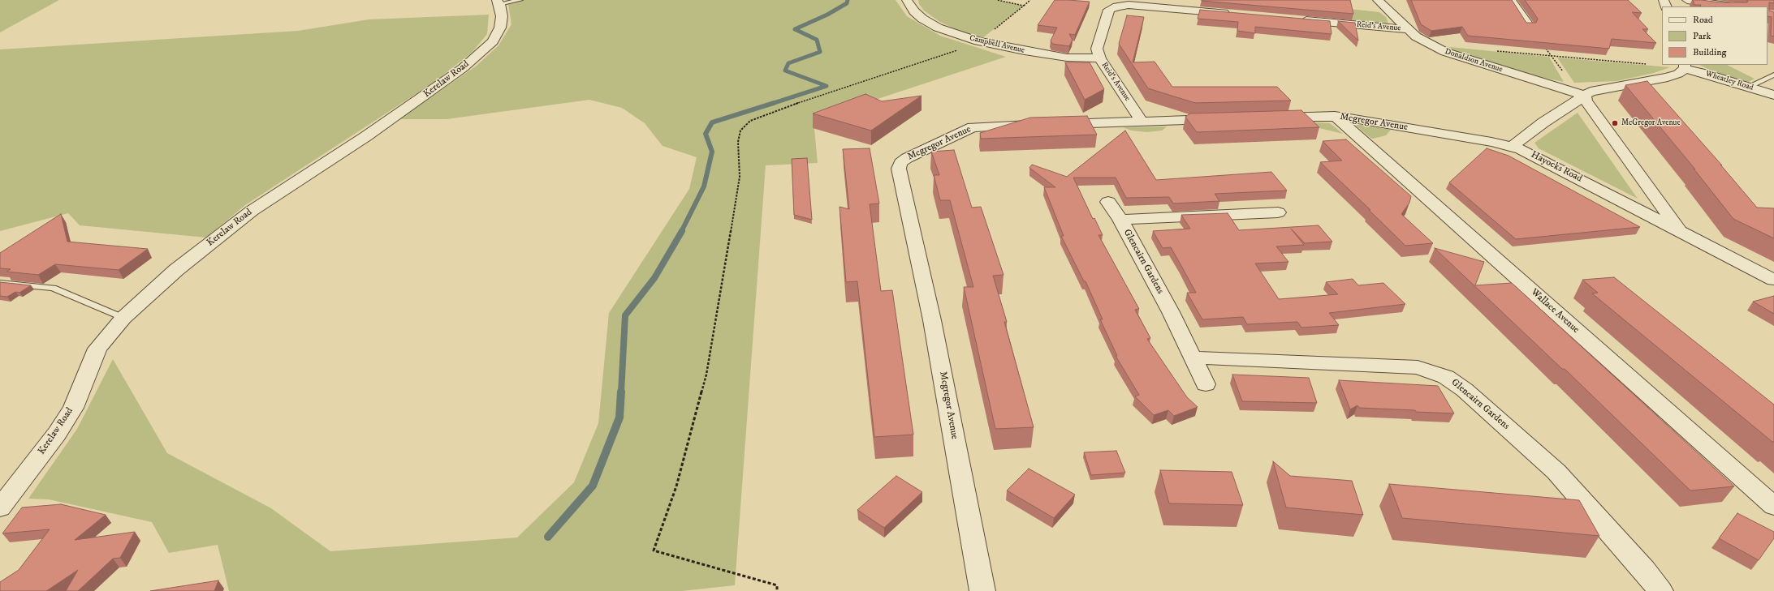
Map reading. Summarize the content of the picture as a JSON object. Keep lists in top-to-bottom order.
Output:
{
  "streets": {
    "street": [
      "Reid's Avenue",
      "Campbell Avenue",
      "Donaldson Avenue",
      "Kerelaw Road",
      "Wheatley Road",
      "Mcgregor Avenue",
      "Hayocks Road",
      "Glencairn Gardens",
      "Wallace Avenue"
    ]
  },
  "crossings": [
    ["Reid's Avenue", "Campbell Avenue"],
    ["Reid's Avenue", "Donaldson Avenue"],
    ["Reid's Avenue", "Mcgregor Avenue"],
    ["Donaldson Avenue", "Hayocks Road"],
    ["Mcgregor Avenue", "Hayocks Road"],
    ["Mcgregor Avenue", "Wallace Avenue"]
  ],
  "places": ["McGregor Avenue"],
  "legend": ["Road", "Park", "Building"]
}
